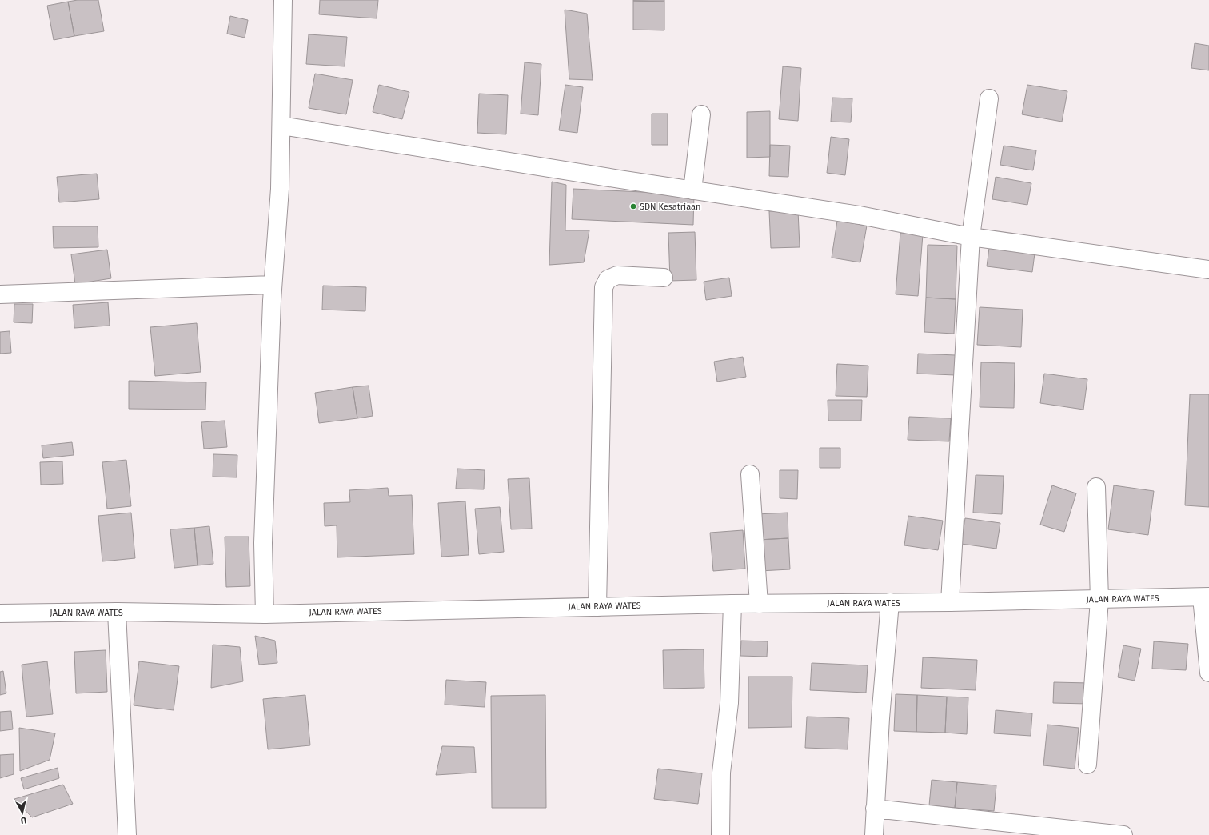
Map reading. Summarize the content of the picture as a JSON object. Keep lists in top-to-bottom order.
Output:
{
  "streets": {
    "main road": ["JALAN RAYA WATES"]
  },
  "places": ["SDN Kesatriaan"],
  "north": "bottom"
}
